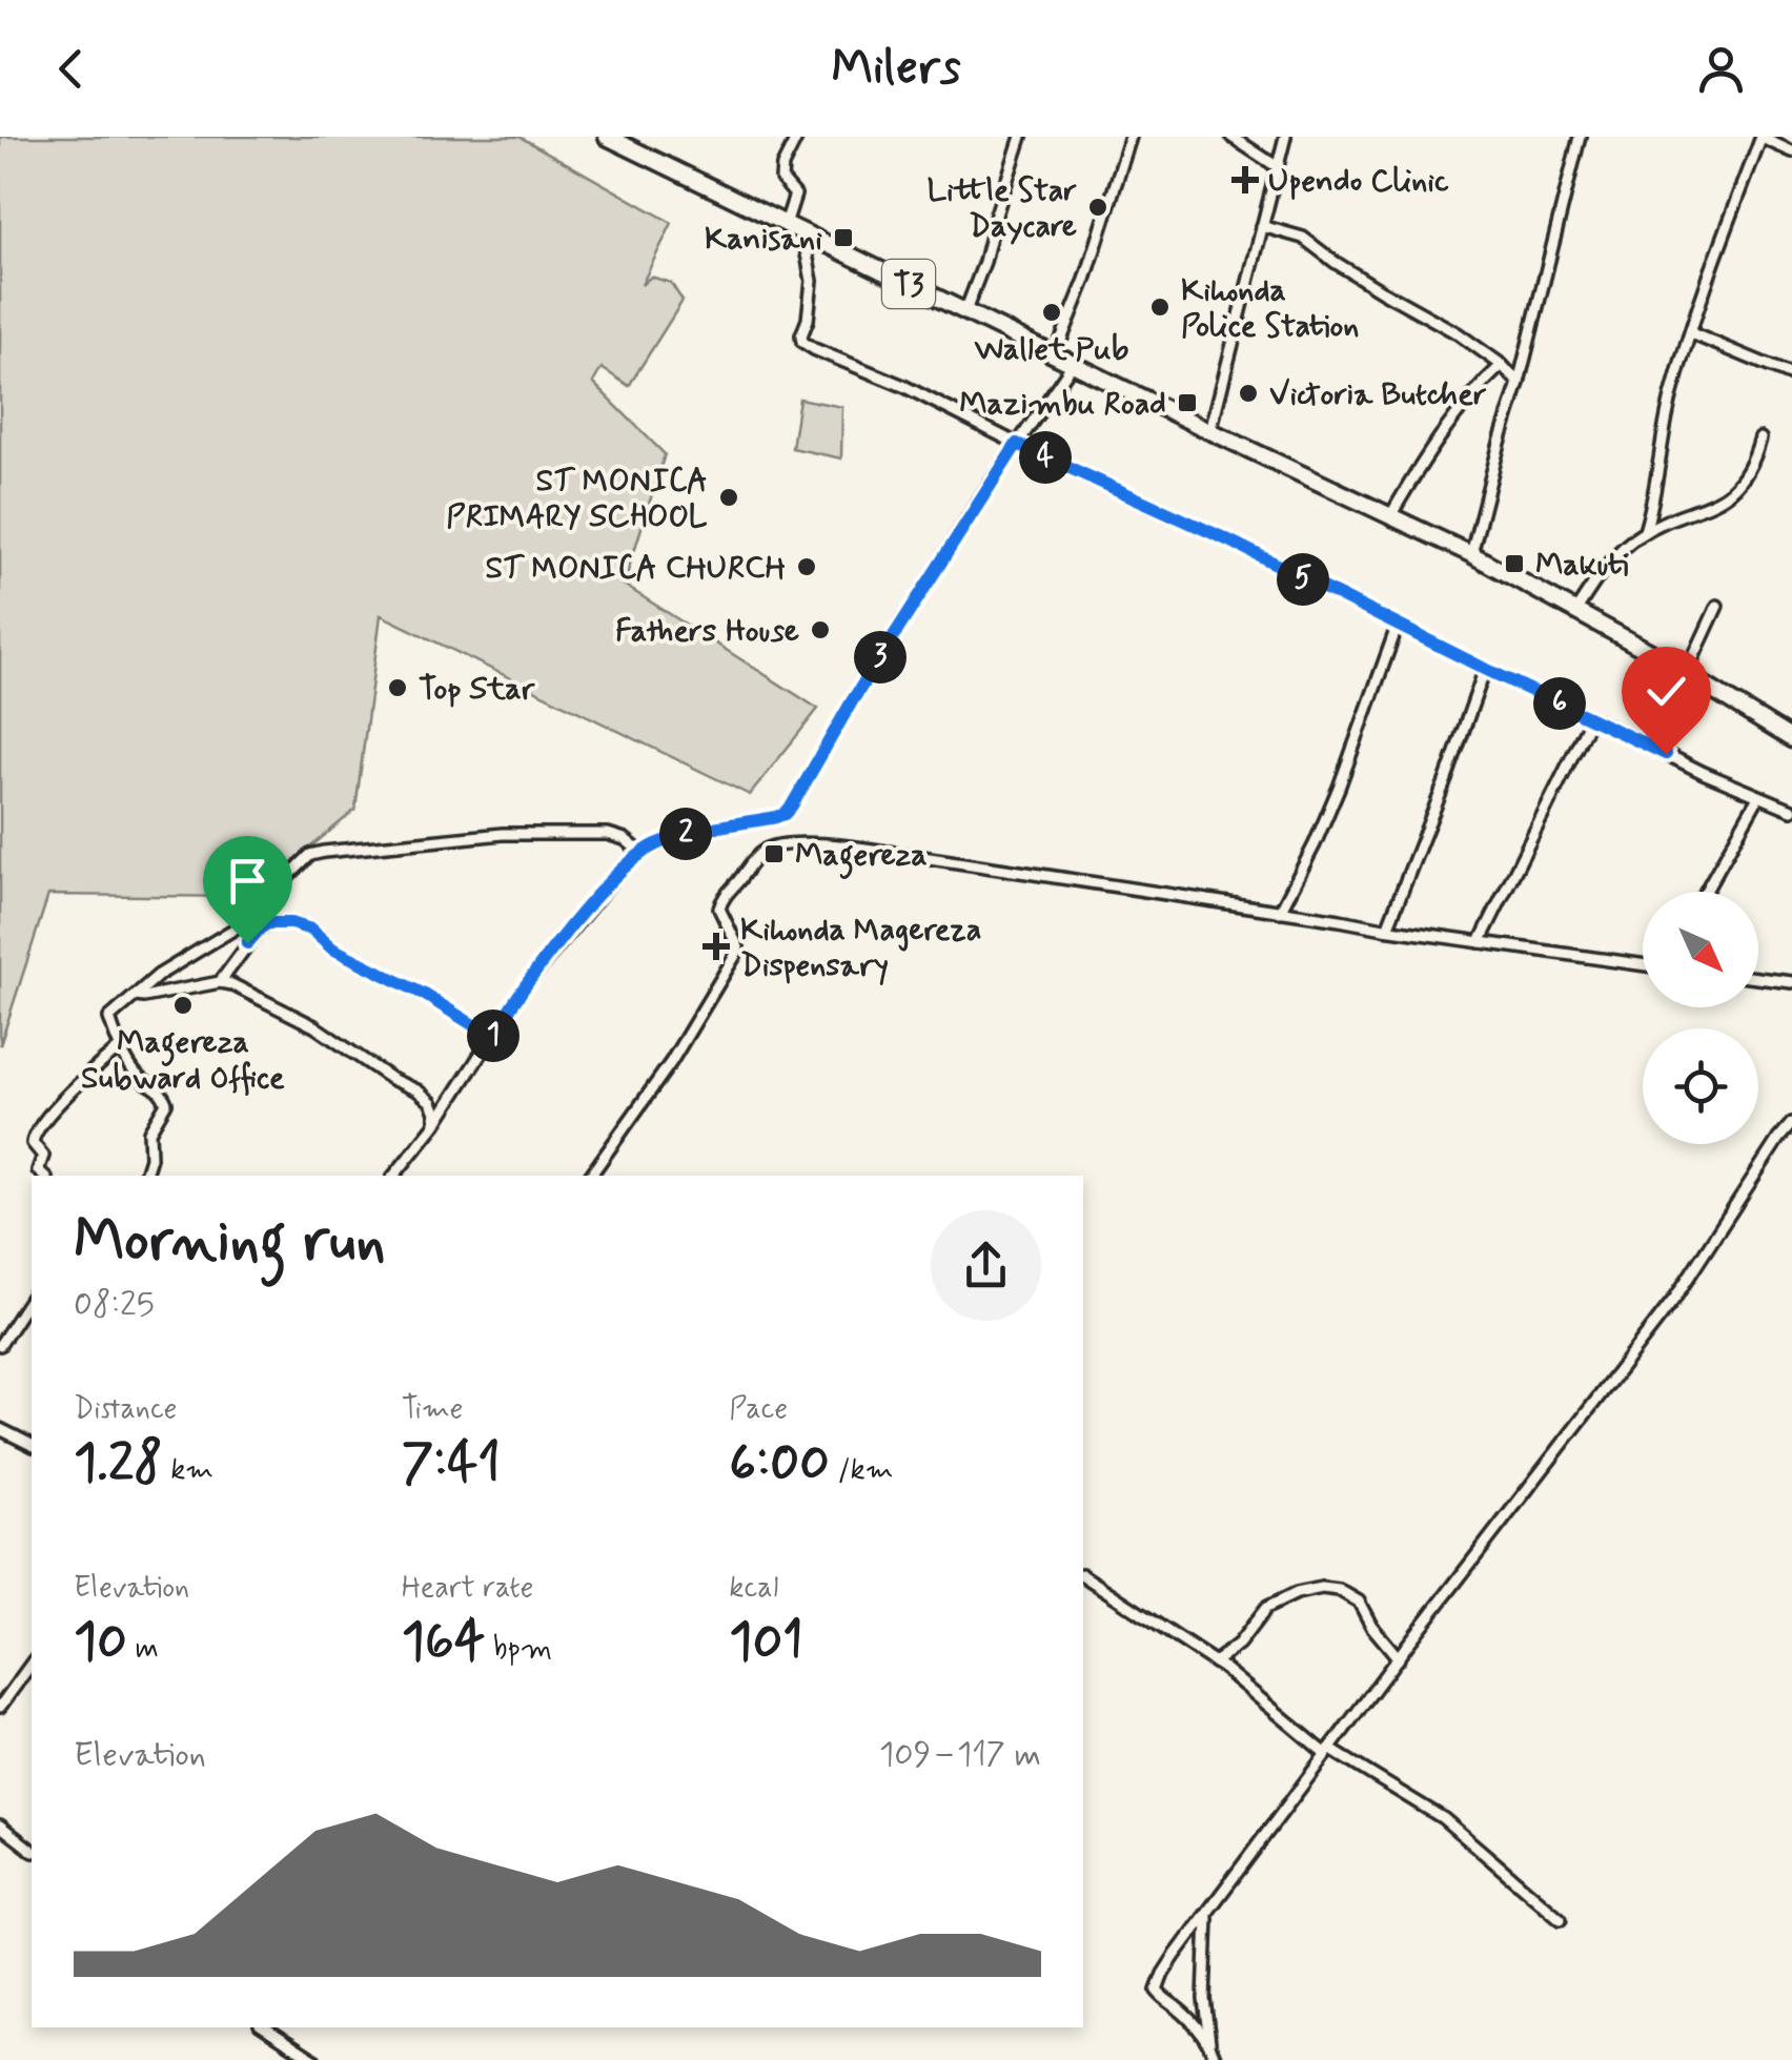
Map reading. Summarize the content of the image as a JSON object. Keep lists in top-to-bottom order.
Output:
{
  "streets": {
    "highway": ["T3"]
  },
  "places": {
    "health": ["Upendo Clinic", "Kihonda Magereza Dispensary"],
    "other": [
      "Little Star Daycare",
      "Kihonda Police Station",
      "Wallet Pub",
      "Victoria Butcher",
      "ST MONICA PRIMARY SCHOOL",
      "ST MONICA CHURCH",
      "Fathers House",
      "Top Star",
      "Magereza Subward Office"
    ],
    "transit": [
      "Kanisani",
      "Mazimbu Road",
      "Makuti",
      "Magereza"
    ]
  },
  "north": "bottom right",
  "page": {
    "header": "Milers",
    "pins": [
      "4",
      "5",
      "3",
      "6",
      "2",
      "1"
    ],
    "heading": ["Morning run", "08:25"],
    "stats": [
      ["Distance", "1.28 km"],
      ["Time", "7:41"],
      ["Pace", "6:00 /km"],
      ["Elevation", "10 m"],
      ["Heart rate", "164 bpm"],
      ["kcal", "101"]
    ],
    "chart": ["Elevation", "109–117 m"]
  }
}
